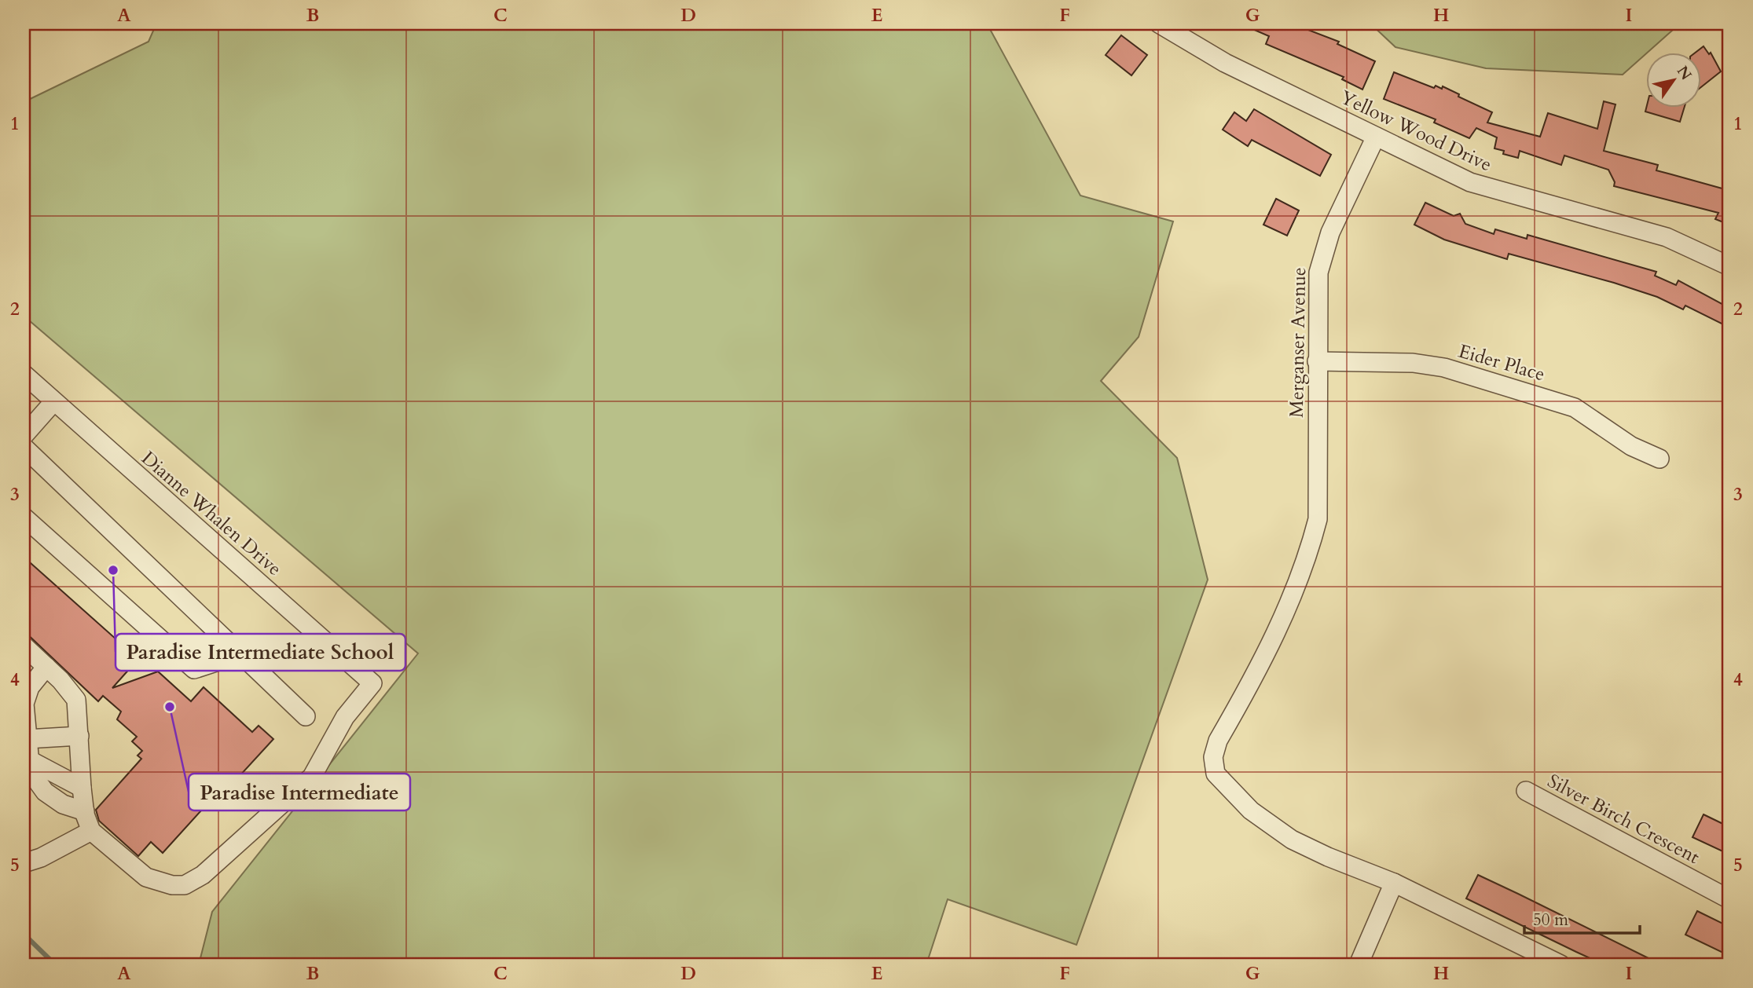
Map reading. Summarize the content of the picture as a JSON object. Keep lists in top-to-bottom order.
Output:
{
  "streets": {
    "street": [
      "Yellow Wood Drive",
      "Merganser Avenue",
      "Eider Place",
      "Dianne Whalen Drive",
      "Silver Birch Crescent"
    ]
  },
  "crossings": [
    ["Yellow Wood Drive", "Merganser Avenue"],
    ["Merganser Avenue", "Eider Place"]
  ],
  "places": ["Paradise Intermediate School", "Paradise Intermediate"],
  "scale_bar": "50 m",
  "north": "top right",
  "grid": {
    "columns": [
      "A",
      "B",
      "C",
      "D",
      "E",
      "F",
      "G",
      "H",
      "I"
    ],
    "rows": [
      "1",
      "2",
      "3",
      "4",
      "5"
    ]
  }
}
